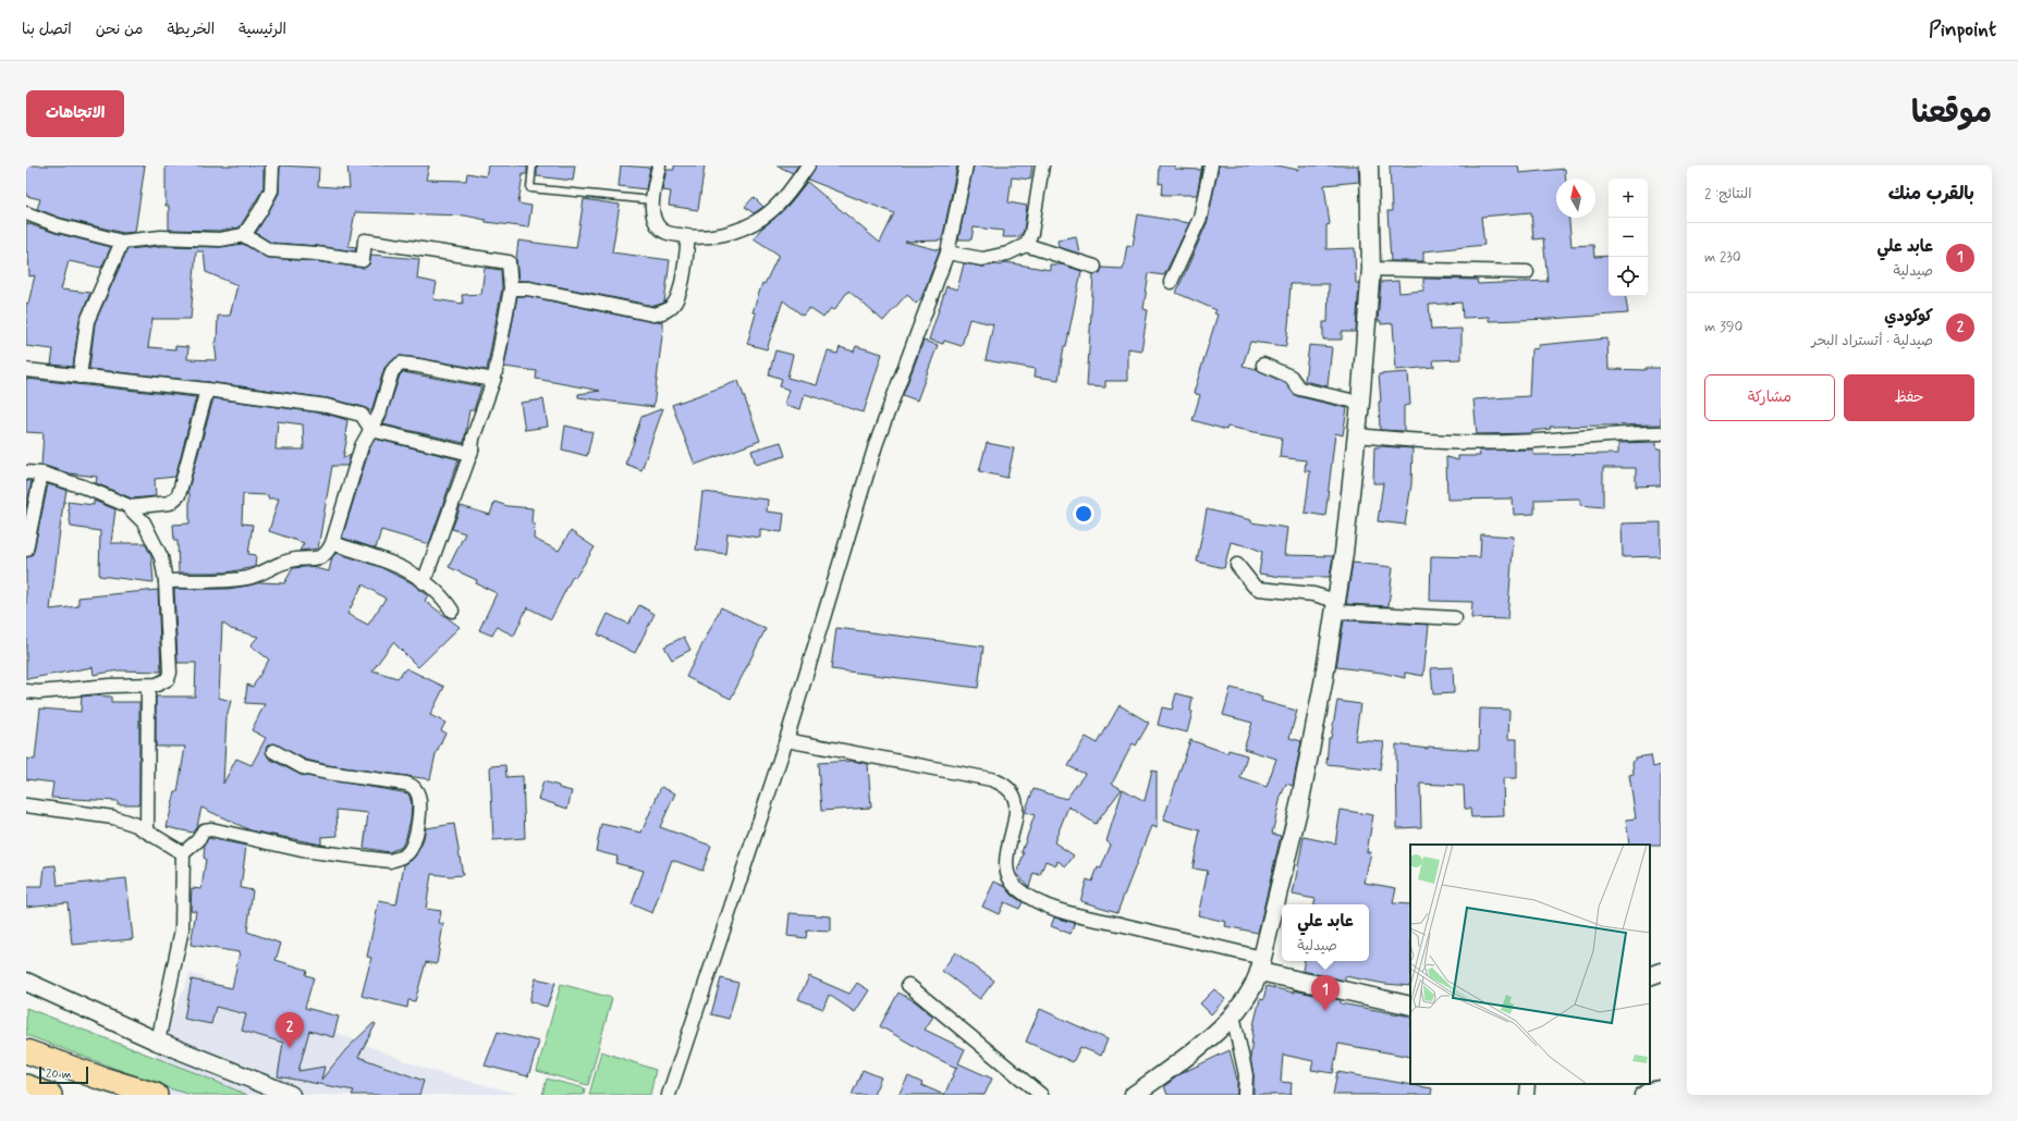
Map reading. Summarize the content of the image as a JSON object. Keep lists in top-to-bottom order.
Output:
{
  "scale_bar": "20 m",
  "north": "top",
  "page": {
    "header": "Pinpoint",
    "nav": [
      "الرئيسية",
      "الخريطة",
      "من نحن",
      "اتصل بنا"
    ],
    "title": "موقعنا",
    "buttons": [
      "الاتجاهات",
      ["حفظ", "مشاركة"]
    ],
    "heading": ["بالقرب منك", "النتائج: 2"],
    "map_buttons": ["+", "−"],
    "list": [
      {
        "mark": "1",
        "name": "عابد علي",
        "note": "صيدلية",
        "value": "230 m"
      },
      {
        "mark": "2",
        "name": "كوكودي",
        "note": "صيدلية · أتستراد البحر",
        "value": "390 m"
      }
    ],
    "popup": ["عابد علي", "صيدلية"],
    "pins": ["1", "2"],
    "scale": "20 m"
  }
}
